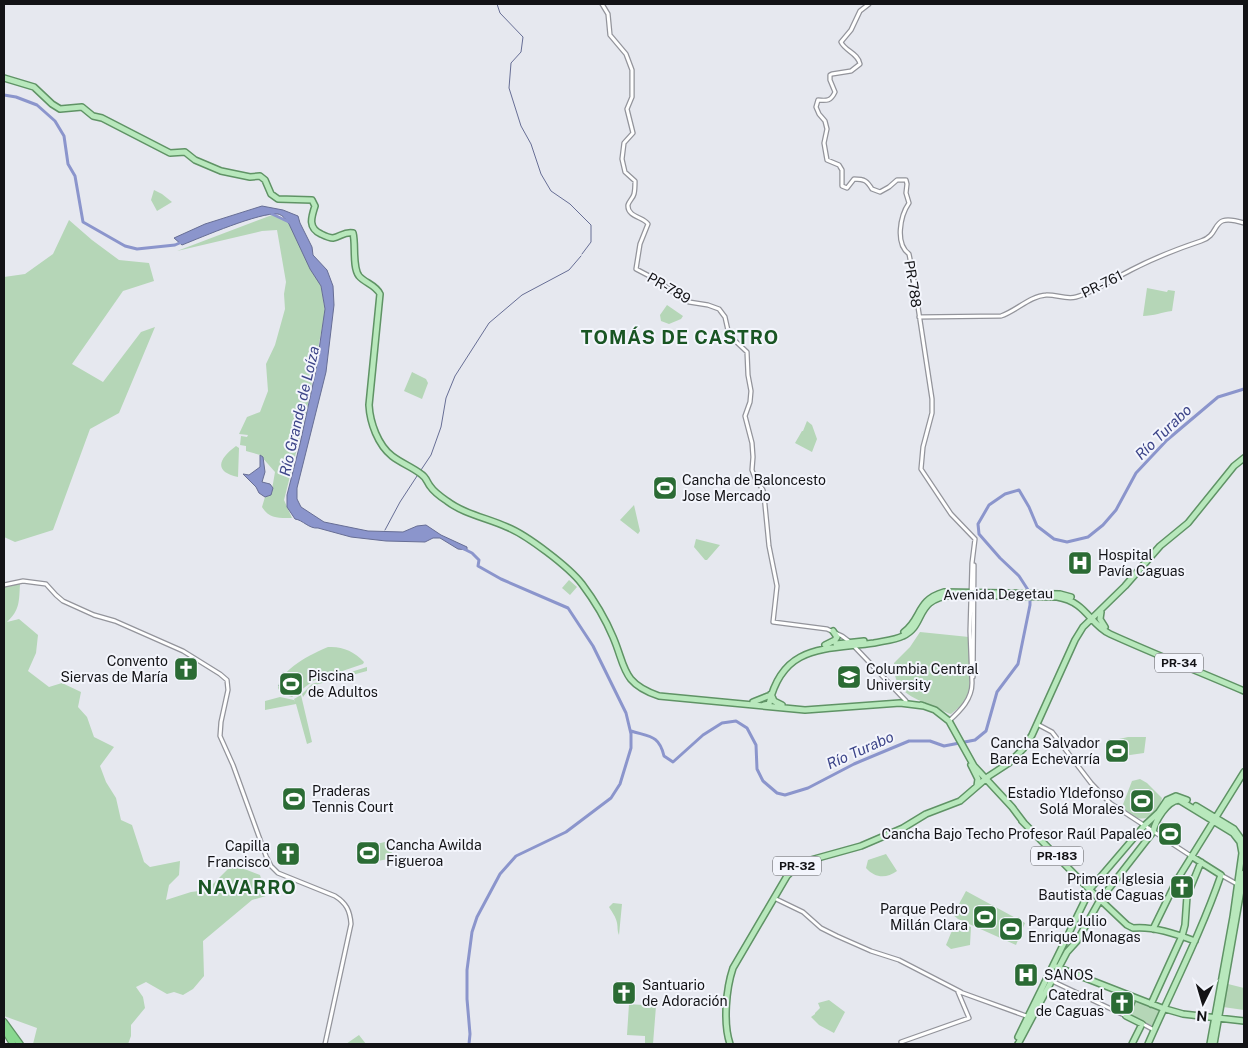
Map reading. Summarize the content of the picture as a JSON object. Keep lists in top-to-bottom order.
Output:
{
  "streets": {
    "main road": [
      "Avenida Degetau",
      "PR-34",
      "PR-183",
      "PR-32"
    ],
    "street": ["PR-788", "PR-761", "PR-789"]
  },
  "crossings": [
    ["PR-788", "PR-761"],
    ["PR-788", "Avenida Degetau"],
    ["PR-788", "PR-183"],
    ["PR-789", "Avenida Degetau"],
    ["PR-789", "PR-183"],
    ["Avenida Degetau", "PR-183"],
    ["Avenida Degetau", "PR-32"],
    ["PR-183", "PR-32"]
  ],
  "districts": ["TOMÁS DE CASTRO", "NAVARRO"],
  "water": ["Río Grande de Loíza", "Río Turabo"],
  "places": {
    "sports": [
      "Cancha de Baloncesto Jose Mercado",
      "Piscina de Adultos",
      "Cancha Salvador Barea Echevarría",
      "Praderas Tennis Court",
      "Estadio Yldefonso Solá Morales",
      "Cancha Bajo Techo Profesor Raúl Papaleo",
      "Cancha Awilda Figueroa",
      "Parque Pedro Millán Clara",
      "Parque Julio Enrique Monagas"
    ],
    "hospital": ["Hospital Pavía Caguas", "SANOS"],
    "church": [
      "Convento Siervas de María",
      "Capilla Francisco",
      "Primera Iglesia Bautista de Caguas",
      "Santuario de Adoración",
      "Catedral de Caguas"
    ],
    "school or university": ["Columbia Central University"]
  },
  "north": "bottom"
}
